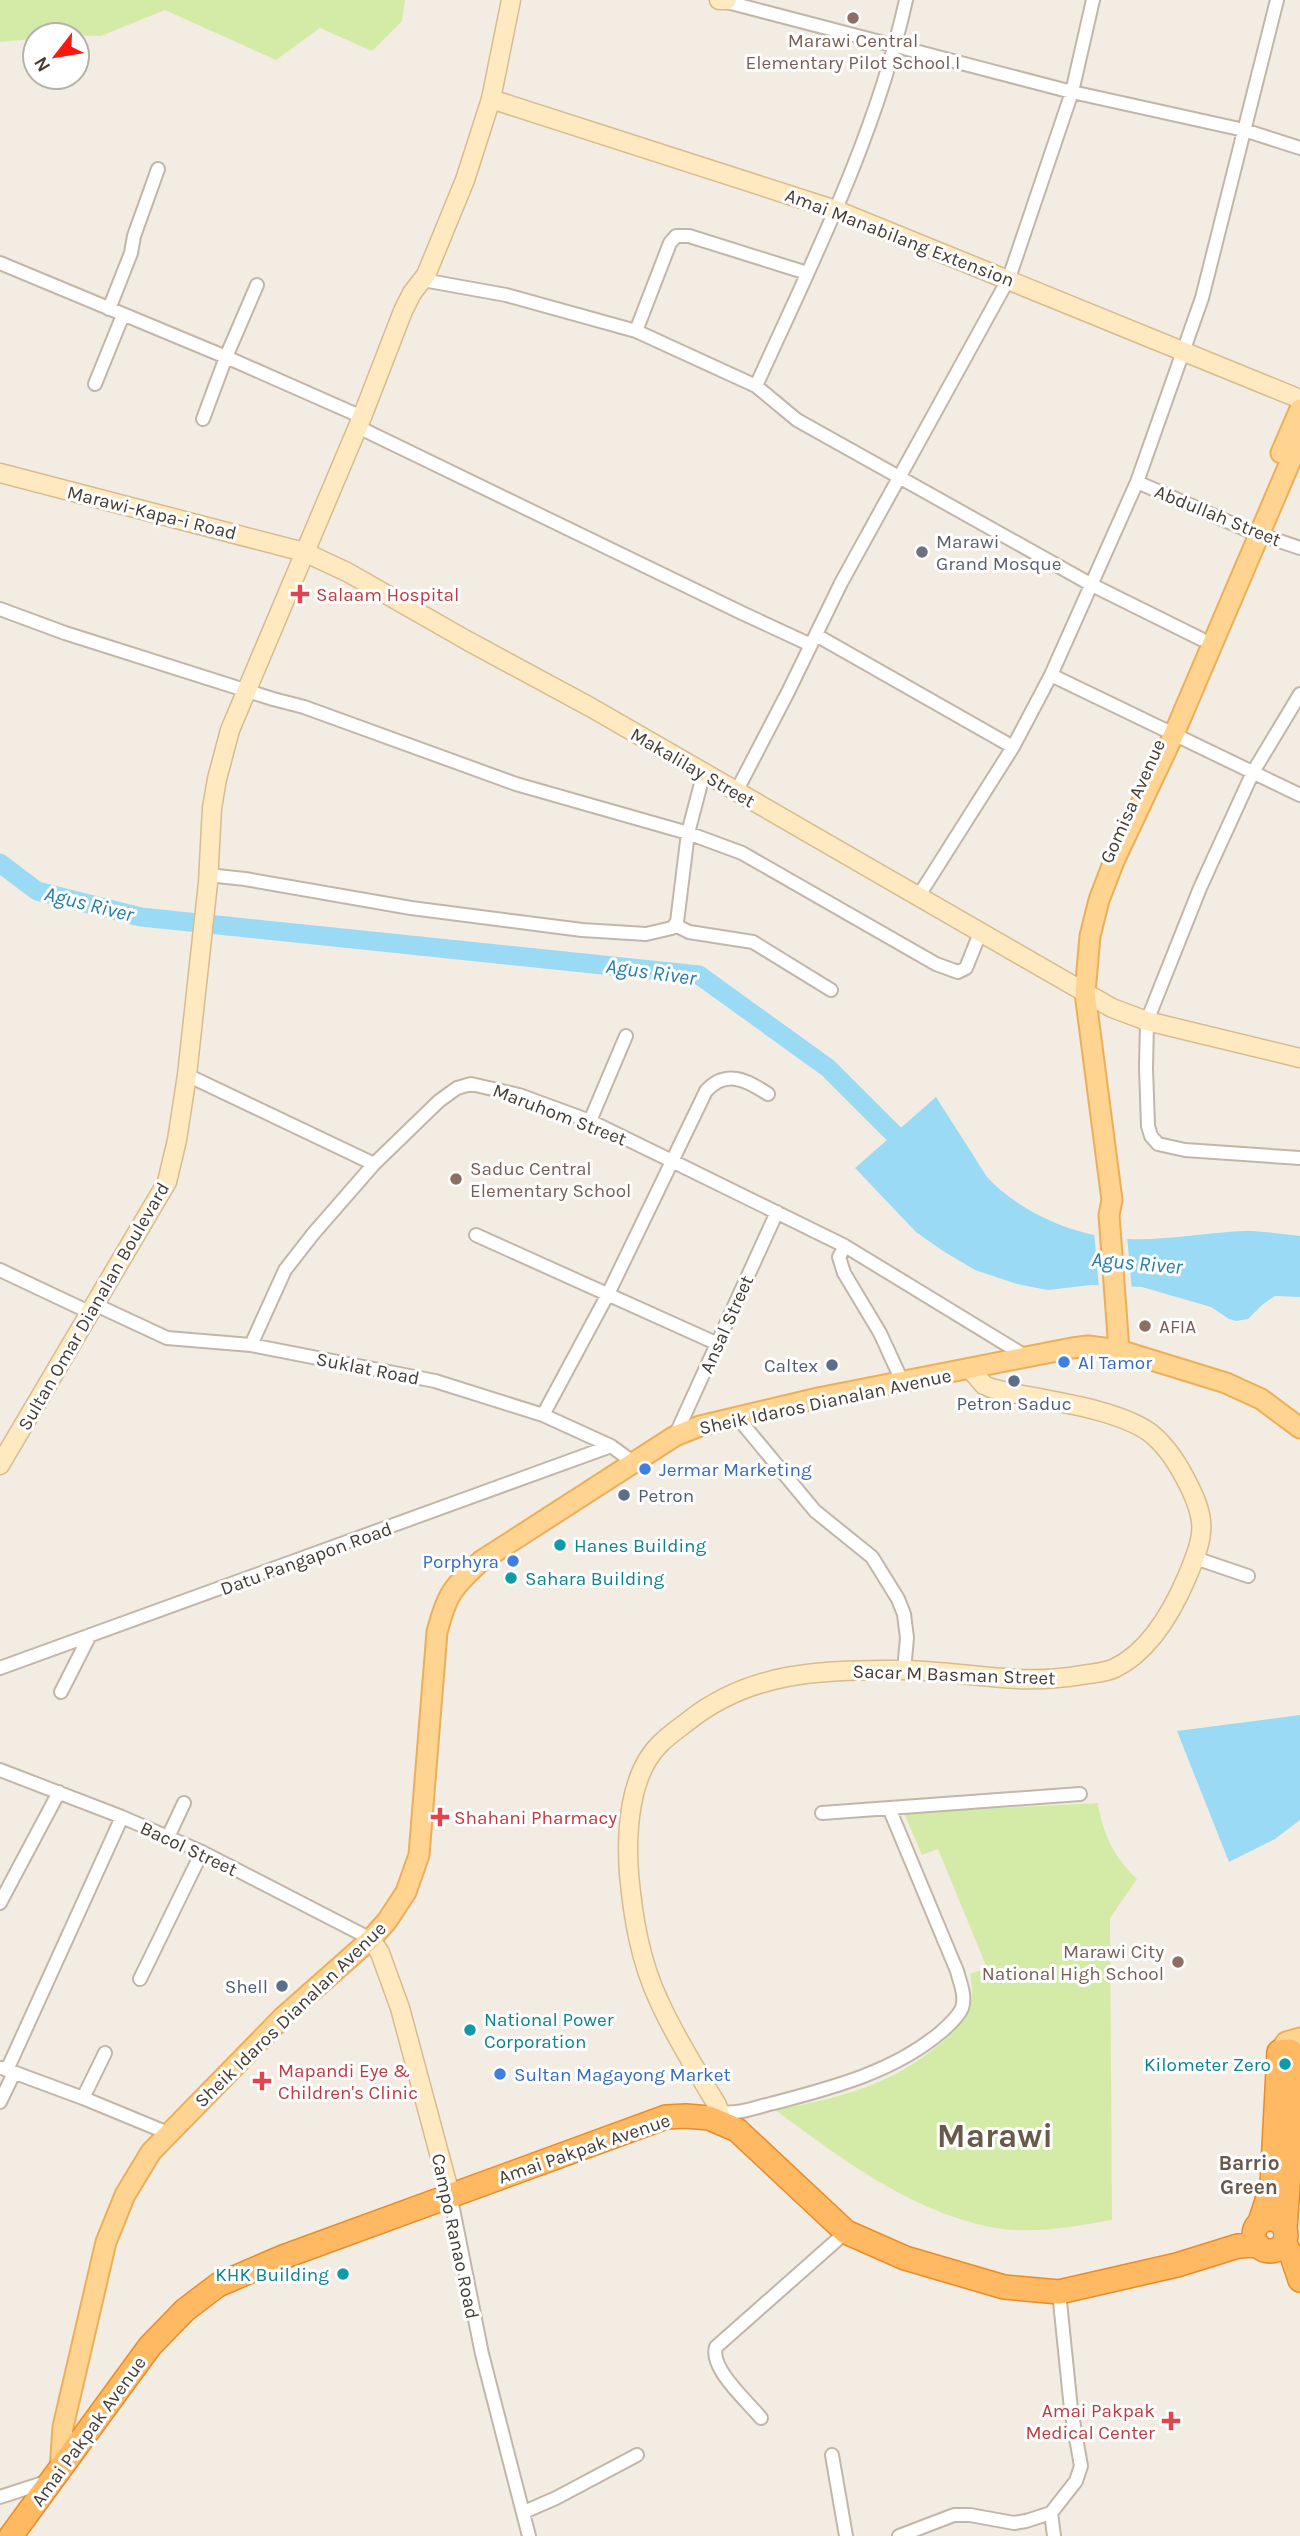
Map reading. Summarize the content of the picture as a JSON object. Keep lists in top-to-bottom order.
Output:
{
  "streets": {
    "highway": ["Amai Pakpak Avenue"],
    "main road": [
      "Amai Manabilang Extension",
      "Marawi-Kapa-i Road",
      "Makalilay Street",
      "Gomisa Avenue",
      "Sultan Omar Dianalan Boulevard",
      "Sheik Idaros Dianalan Avenue",
      "Sacar M Basman Street",
      "Campo Ranao Road"
    ],
    "street": [
      "Abdullah Street",
      "Maruhom Street",
      "Ansal Street",
      "Suklat Road",
      "Datu Pangapon Road",
      "Bacol Street"
    ]
  },
  "crossings": [
    ["Amai Manabilang Extension", "Sultan Omar Dianalan Boulevard"],
    ["Marawi-Kapa-i Road", "Makalilay Street"],
    ["Marawi-Kapa-i Road", "Sultan Omar Dianalan Boulevard"],
    ["Abdullah Street", "Gomisa Avenue"],
    ["Makalilay Street", "Gomisa Avenue"],
    ["Makalilay Street", "Sultan Omar Dianalan Boulevard"],
    ["Gomisa Avenue", "Sheik Idaros Dianalan Avenue"],
    ["Maruhom Street", "Ansal Street"],
    ["Maruhom Street", "Suklat Road"],
    ["Maruhom Street", "Sheik Idaros Dianalan Avenue"],
    ["Sultan Omar Dianalan Boulevard", "Suklat Road"],
    ["Ansal Street", "Sheik Idaros Dianalan Avenue"],
    ["Suklat Road", "Sheik Idaros Dianalan Avenue"],
    ["Suklat Road", "Datu Pangapon Road"],
    ["Sheik Idaros Dianalan Avenue", "Sacar M Basman Street"],
    ["Sheik Idaros Dianalan Avenue", "Bacol Street"],
    ["Sheik Idaros Dianalan Avenue", "Amai Pakpak Avenue"],
    ["Sheik Idaros Dianalan Avenue", "Campo Ranao Road"],
    ["Sacar M Basman Street", "Amai Pakpak Avenue"],
    ["Bacol Street", "Campo Ranao Road"],
    ["Amai Pakpak Avenue", "Campo Ranao Road"]
  ],
  "districts": ["Marawi", "Barrio Green"],
  "water": ["Agus River"],
  "places": {
    "other": [
      "Marawi Central Elementary Pilot School I",
      "Marawi Grand Mosque",
      "Saduc Central Elementary School",
      "AFIA",
      "Al Tamor",
      "Caltex",
      "Petron Saduc",
      "Jermar Marketing",
      "Petron",
      "Hanes Building",
      "Porphyra",
      "Sahara Building",
      "Marawi City National High School",
      "Shell",
      "National Power Corporation",
      "Kilometer Zero",
      "Sultan Magayong Market",
      "KHK Building"
    ],
    "health": [
      "Salaam Hospital",
      "Shahani Pharmacy",
      "Mapandi Eye & Children's Clinic",
      "Amai Pakpak Medical Center"
    ]
  },
  "north": "bottom left"
}
